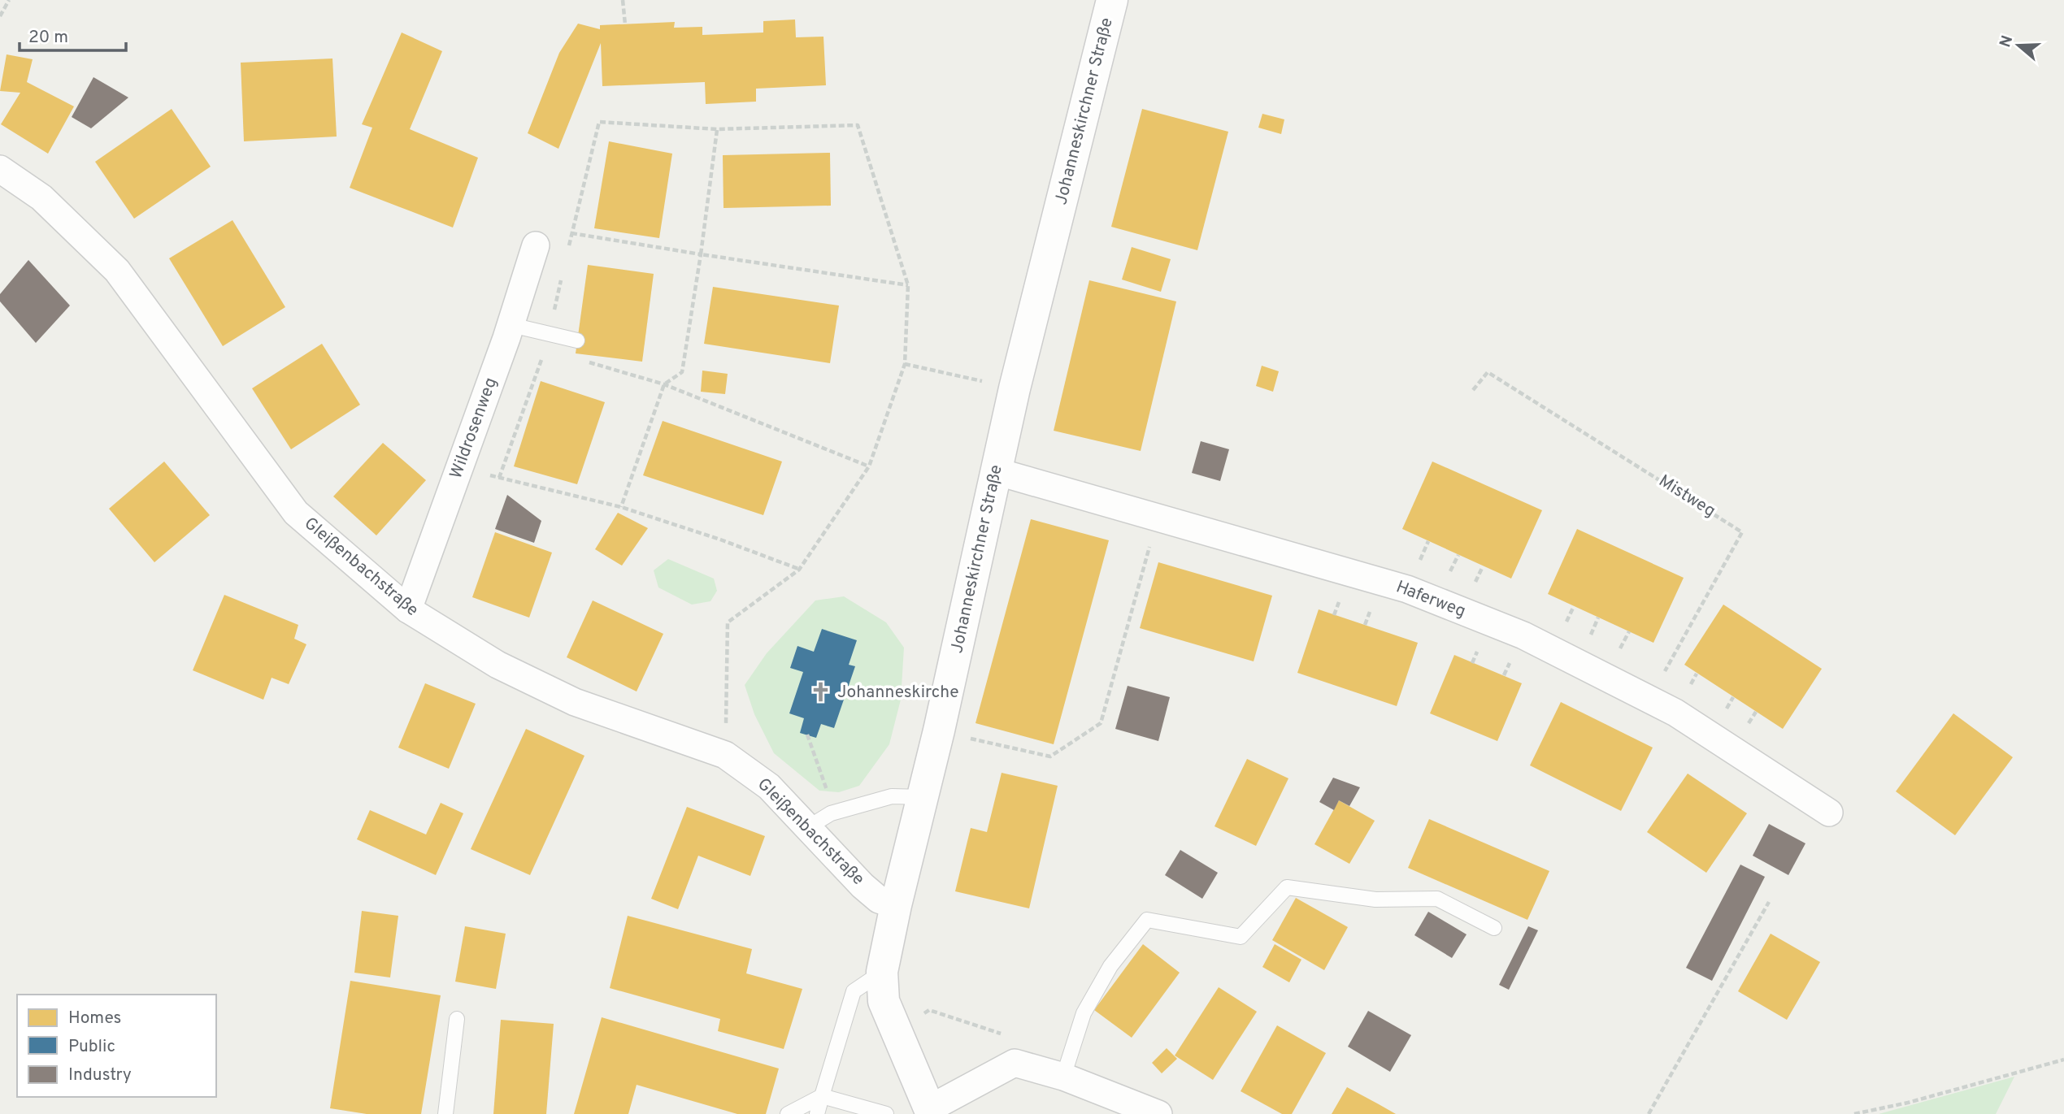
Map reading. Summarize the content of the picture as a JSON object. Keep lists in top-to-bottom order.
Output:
{
  "streets": {
    "street": [
      "Johanneskirchner Straße",
      "Wildrosenweg",
      "Gleißenbachstraße",
      "Haferweg"
    ],
    "path": ["Mistweg"]
  },
  "crossings": [
    ["Johanneskirchner Straße", "Gleißenbachstraße"],
    ["Johanneskirchner Straße", "Haferweg"],
    ["Wildrosenweg", "Gleißenbachstraße"],
    ["Mistweg", "Haferweg"]
  ],
  "places": {
    "church": ["Johanneskirche"]
  },
  "legend": ["Homes", "Public", "Industry"],
  "scale_bar": "20 m",
  "north": "left"
}
